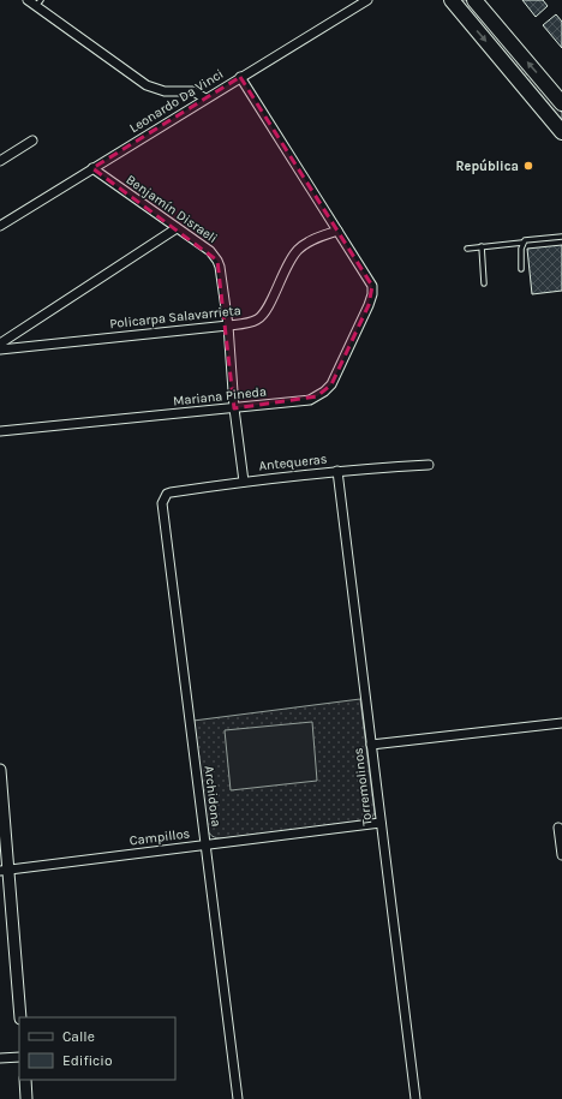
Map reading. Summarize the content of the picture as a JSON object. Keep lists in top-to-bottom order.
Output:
{
  "streets": {
    "street": [
      "Leonardo Da Vinci",
      "Benjamín Disraeli",
      "Policarpa Salavarrieta",
      "Mariana Pineda",
      "Antequeras",
      "Torremolinos",
      "Archidona",
      "Campillos"
    ]
  },
  "crossings": [
    ["Leonardo Da Vinci", "Benjamín Disraeli"],
    ["Benjamín Disraeli", "Policarpa Salavarrieta"],
    ["Benjamín Disraeli", "Mariana Pineda"],
    ["Benjamín Disraeli", "Antequeras"],
    ["Policarpa Salavarrieta", "Mariana Pineda"],
    ["Antequeras", "Torremolinos"],
    ["Antequeras", "Archidona"],
    ["Torremolinos", "Campillos"],
    ["Archidona", "Campillos"]
  ],
  "places": ["República"],
  "legend": ["Calle", "Edificio"]
}
